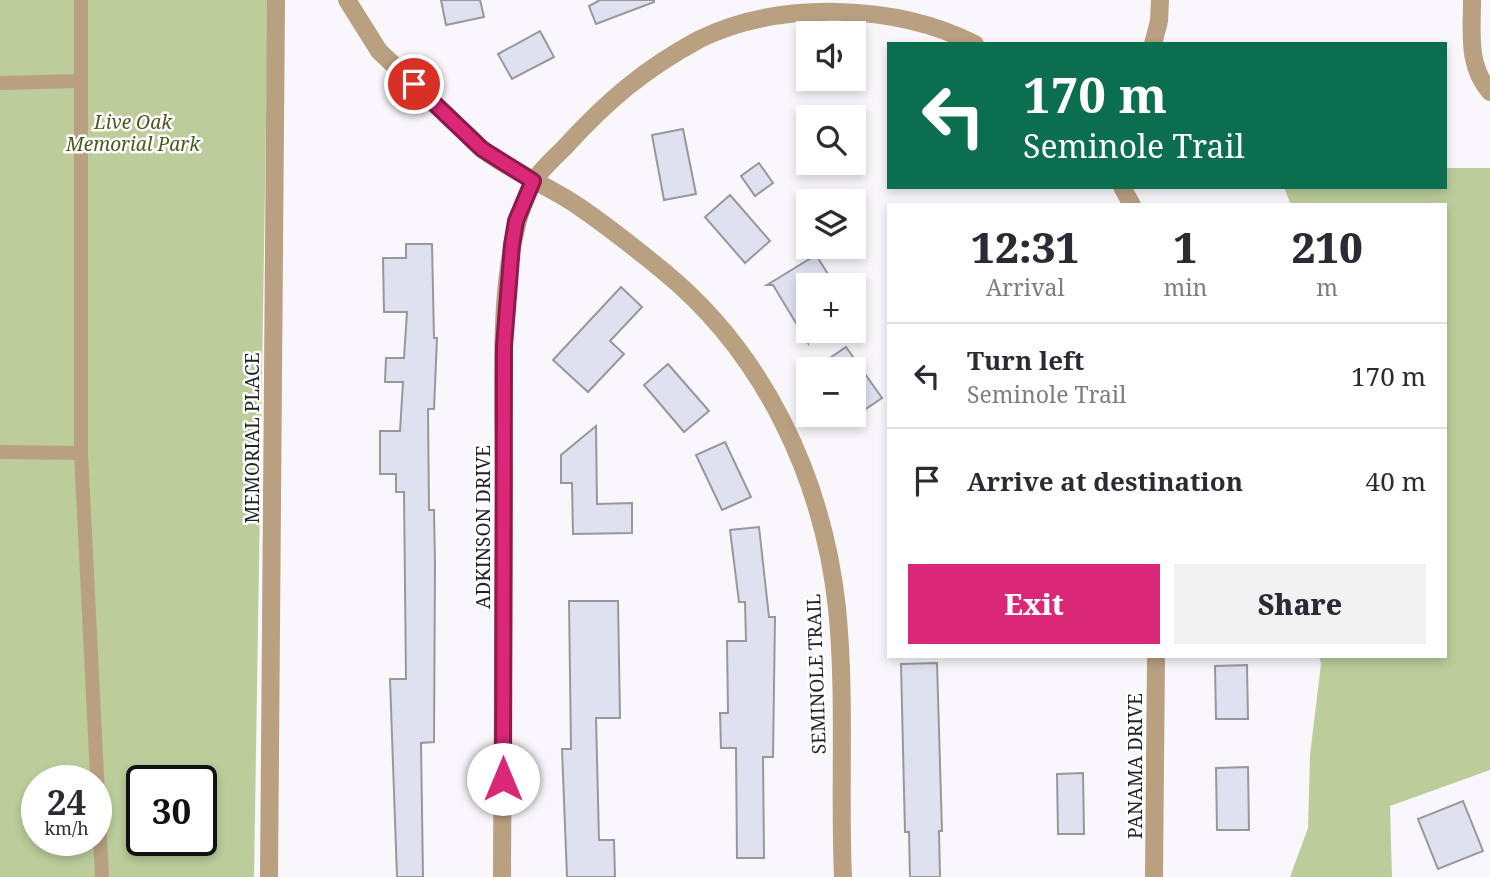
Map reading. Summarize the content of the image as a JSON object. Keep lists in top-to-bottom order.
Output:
{
  "streets": {
    "street": [
      "MEMORIAL PLACE",
      "ADKINSON DRIVE",
      "SEMINOLE TRAIL",
      "PANAMA DRIVE"
    ]
  },
  "crossings": [
    ["ADKINSON DRIVE", "SEMINOLE TRAIL"]
  ],
  "parks": ["Live Oak Memorial Park"],
  "page": {
    "map_buttons": ["+", "−"],
    "turn": ["170 m", "Seminole Trail"],
    "eta": [
      "12:31",
      "Arrival",
      "1",
      "min",
      "210",
      "m"
    ],
    "list": [
      {
        "name": "Turn left",
        "note": "Seminole Trail",
        "value": "170 m"
      },
      {
        "name": "Arrive at destination",
        "value": "40 m"
      }
    ],
    "buttons": ["Exit", "Share"],
    "speed": "24 km/h",
    "limit": "30"
  }
}
